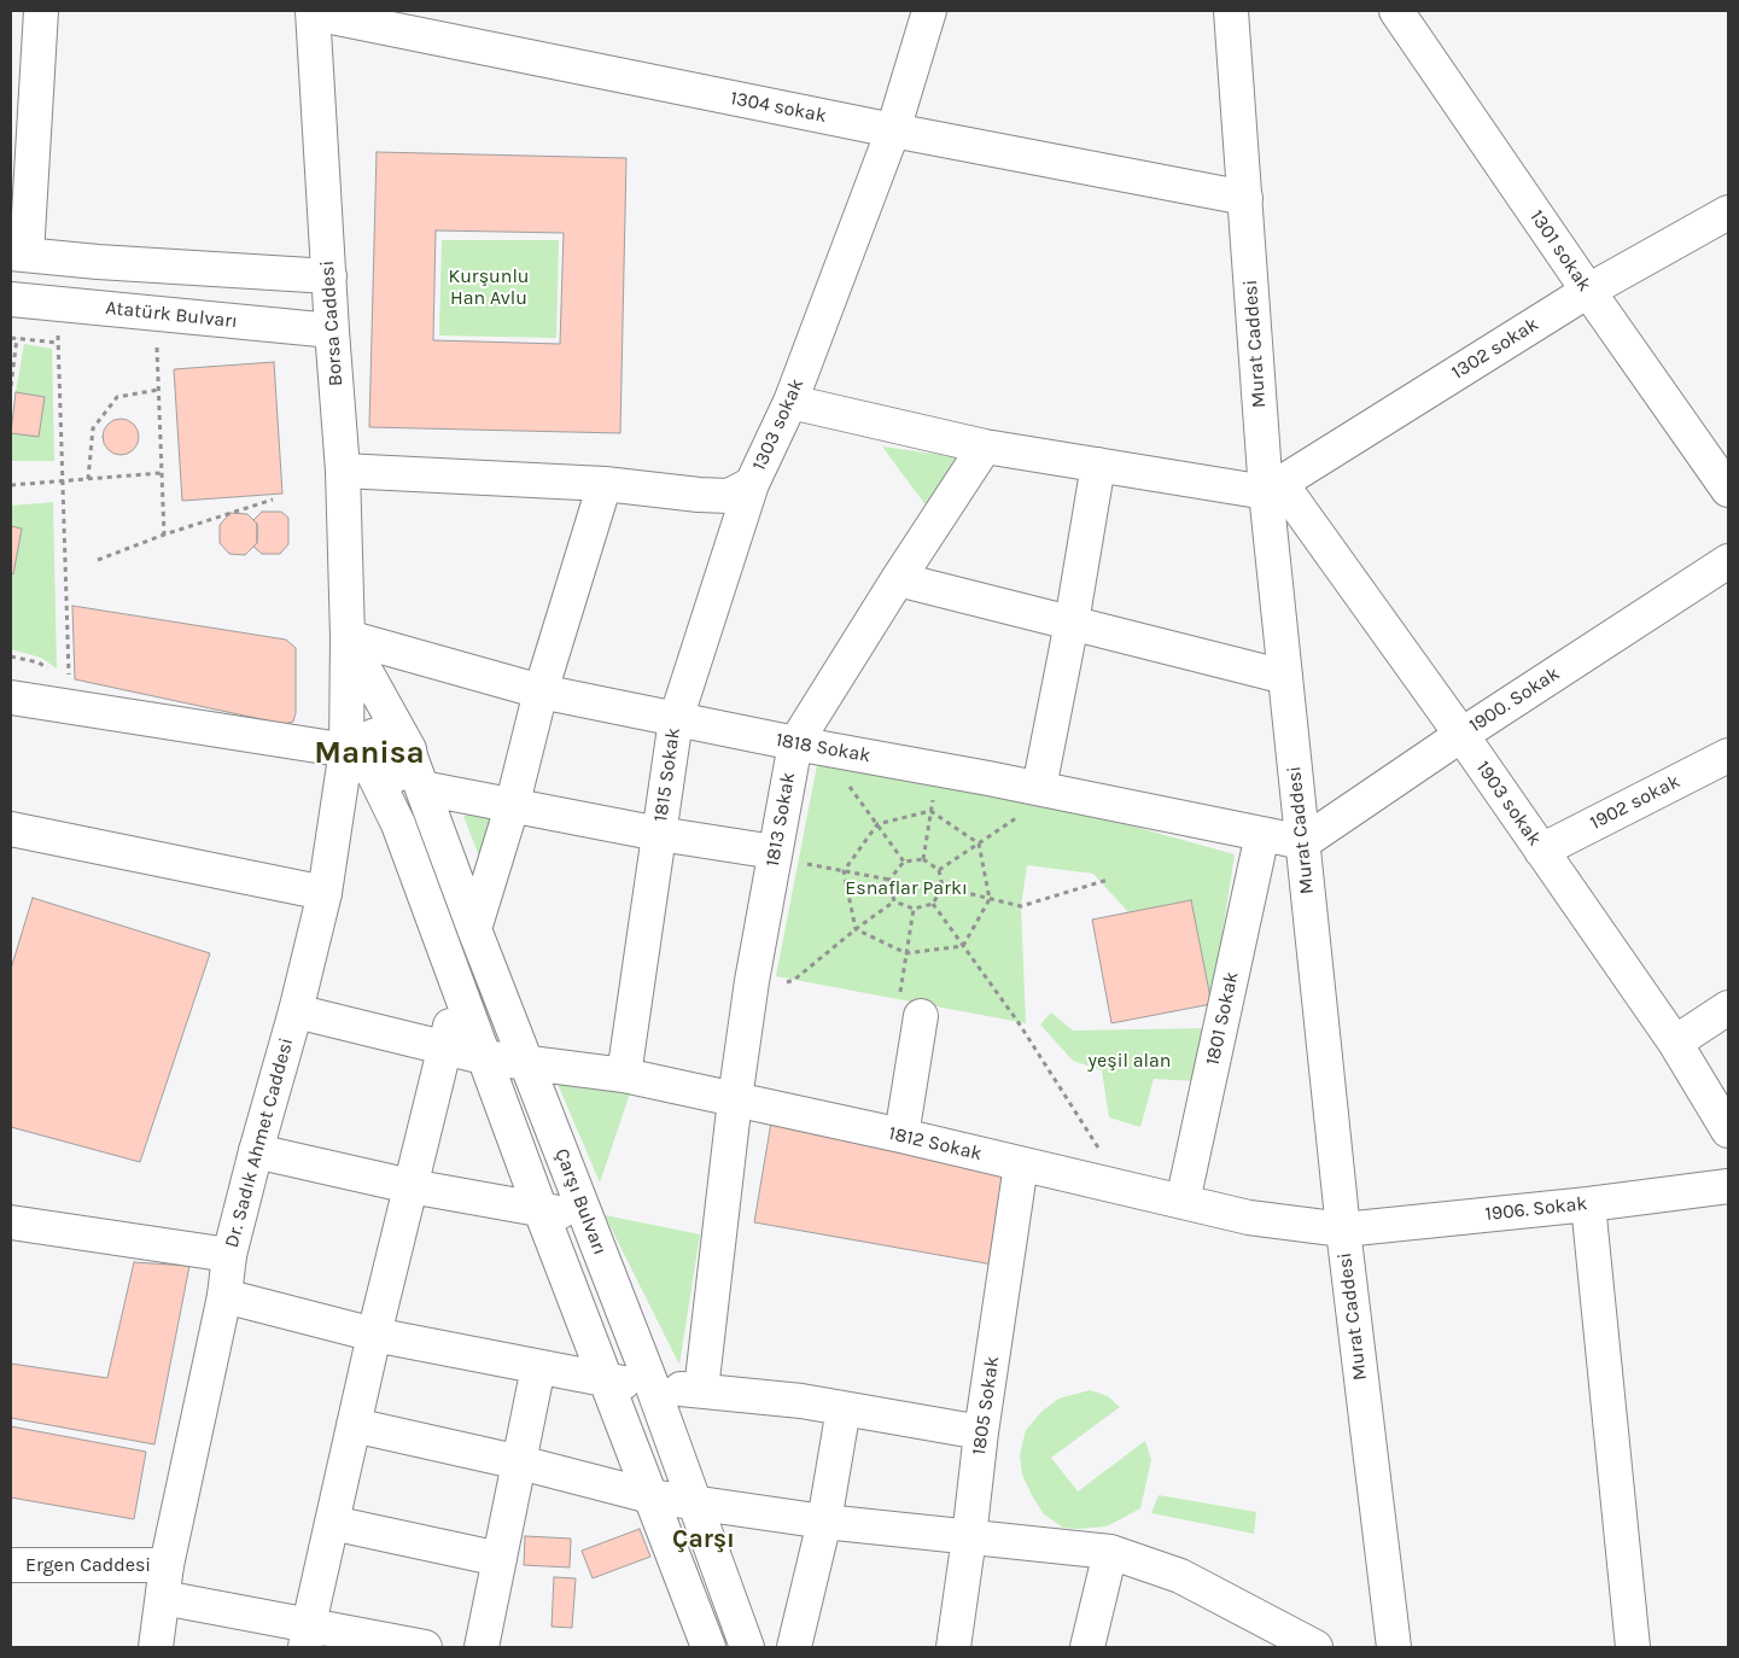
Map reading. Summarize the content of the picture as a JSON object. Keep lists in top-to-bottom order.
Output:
{
  "streets": {
    "street": [
      "1304 sokak",
      "1301 sokak",
      "Atatürk Bulvarı",
      "Borsa Caddesi",
      "Murat Caddesi",
      "1302 sokak",
      "1303 sokak",
      "1900. Sokak",
      "1818 Sokak",
      "1815 Sokak",
      "1902 sokak",
      "1903 sokak",
      "1813 Sokak",
      "1801 Sokak",
      "Dr. Sadık Ahmet Caddesi",
      "1812 Sokak",
      "Çarşı Bulvarı",
      "1906. Sokak",
      "1805 Sokak",
      "Ergen Caddesi"
    ]
  },
  "crossings": [
    ["1304 sokak", "Borsa Caddesi"],
    ["1304 sokak", "Murat Caddesi"],
    ["1304 sokak", "1303 sokak"],
    ["1301 sokak", "1302 sokak"],
    ["Atatürk Bulvarı", "Borsa Caddesi"],
    ["Borsa Caddesi", "1303 sokak"],
    ["Borsa Caddesi", "1818 Sokak"],
    ["Borsa Caddesi", "Dr. Sadık Ahmet Caddesi"],
    ["Borsa Caddesi", "Çarşı Bulvarı"],
    ["Murat Caddesi", "1302 sokak"],
    ["Murat Caddesi", "1900. Sokak"],
    ["Murat Caddesi", "1818 Sokak"],
    ["Murat Caddesi", "1903 sokak"],
    ["Murat Caddesi", "1812 Sokak"],
    ["Murat Caddesi", "1906. Sokak"],
    ["1302 sokak", "1903 sokak"],
    ["1303 sokak", "1815 Sokak"],
    ["1900. Sokak", "1818 Sokak"],
    ["1900. Sokak", "1903 sokak"],
    ["1818 Sokak", "1815 Sokak"],
    ["1818 Sokak", "1813 Sokak"],
    ["1818 Sokak", "1801 Sokak"],
    ["1818 Sokak", "Dr. Sadık Ahmet Caddesi"],
    ["1818 Sokak", "Çarşı Bulvarı"],
    ["1815 Sokak", "1812 Sokak"],
    ["1902 sokak", "1903 sokak"],
    ["1813 Sokak", "1812 Sokak"],
    ["1801 Sokak", "1812 Sokak"],
    ["Dr. Sadık Ahmet Caddesi", "1812 Sokak"],
    ["Dr. Sadık Ahmet Caddesi", "Çarşı Bulvarı"],
    ["Dr. Sadık Ahmet Caddesi", "Ergen Caddesi"],
    ["1812 Sokak", "Çarşı Bulvarı"],
    ["1812 Sokak", "1906. Sokak"],
    ["1812 Sokak", "1805 Sokak"]
  ],
  "districts": ["Manisa", "Çarşı"],
  "parks": ["Kurşunlu Han Avlu", "Esnaflar Parkı", "yeşil alan"]
}
